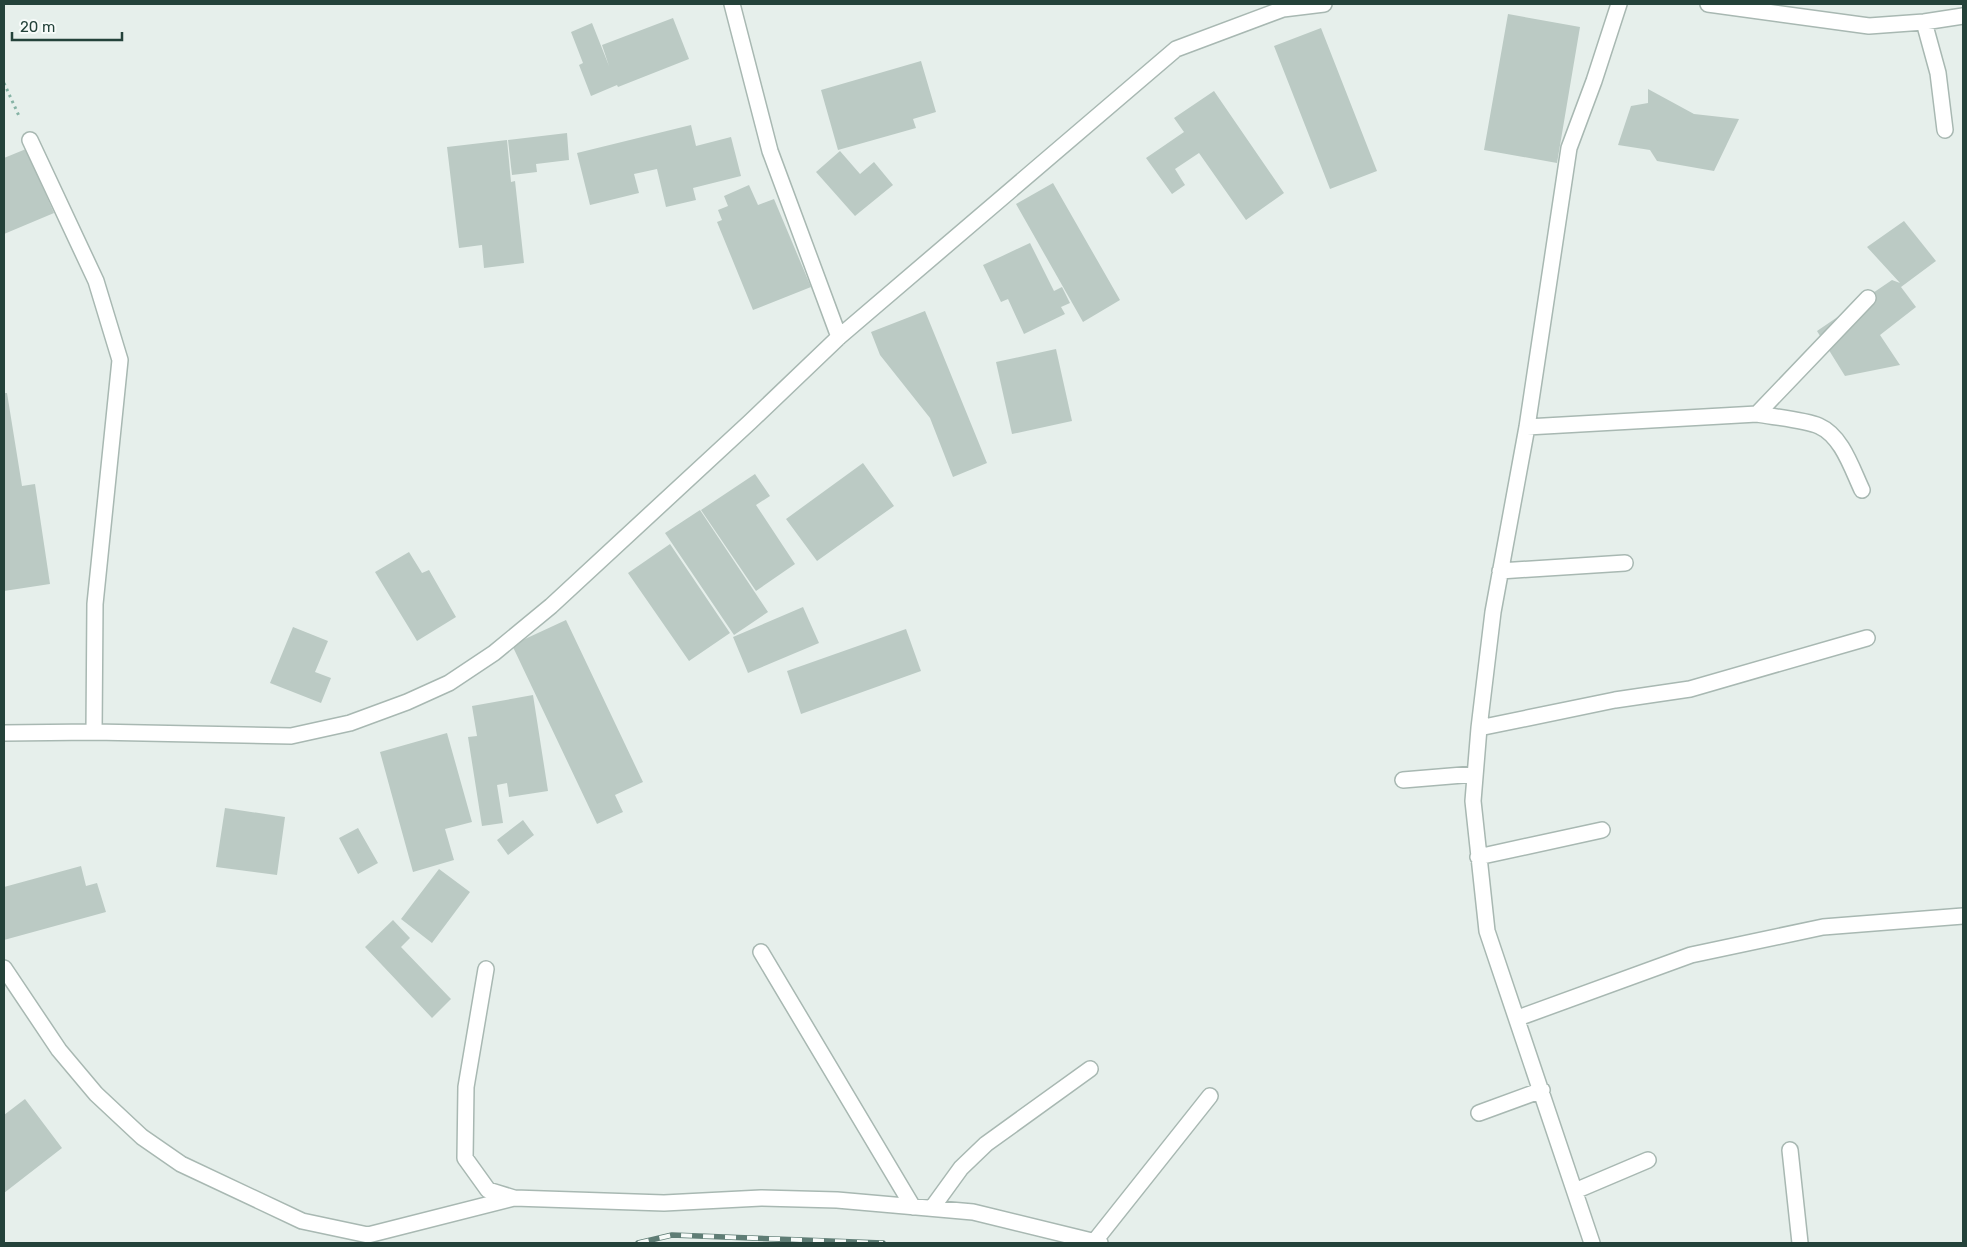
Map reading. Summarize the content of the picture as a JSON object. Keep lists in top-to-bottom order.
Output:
{
  "scale_bar": "20 m"
}
